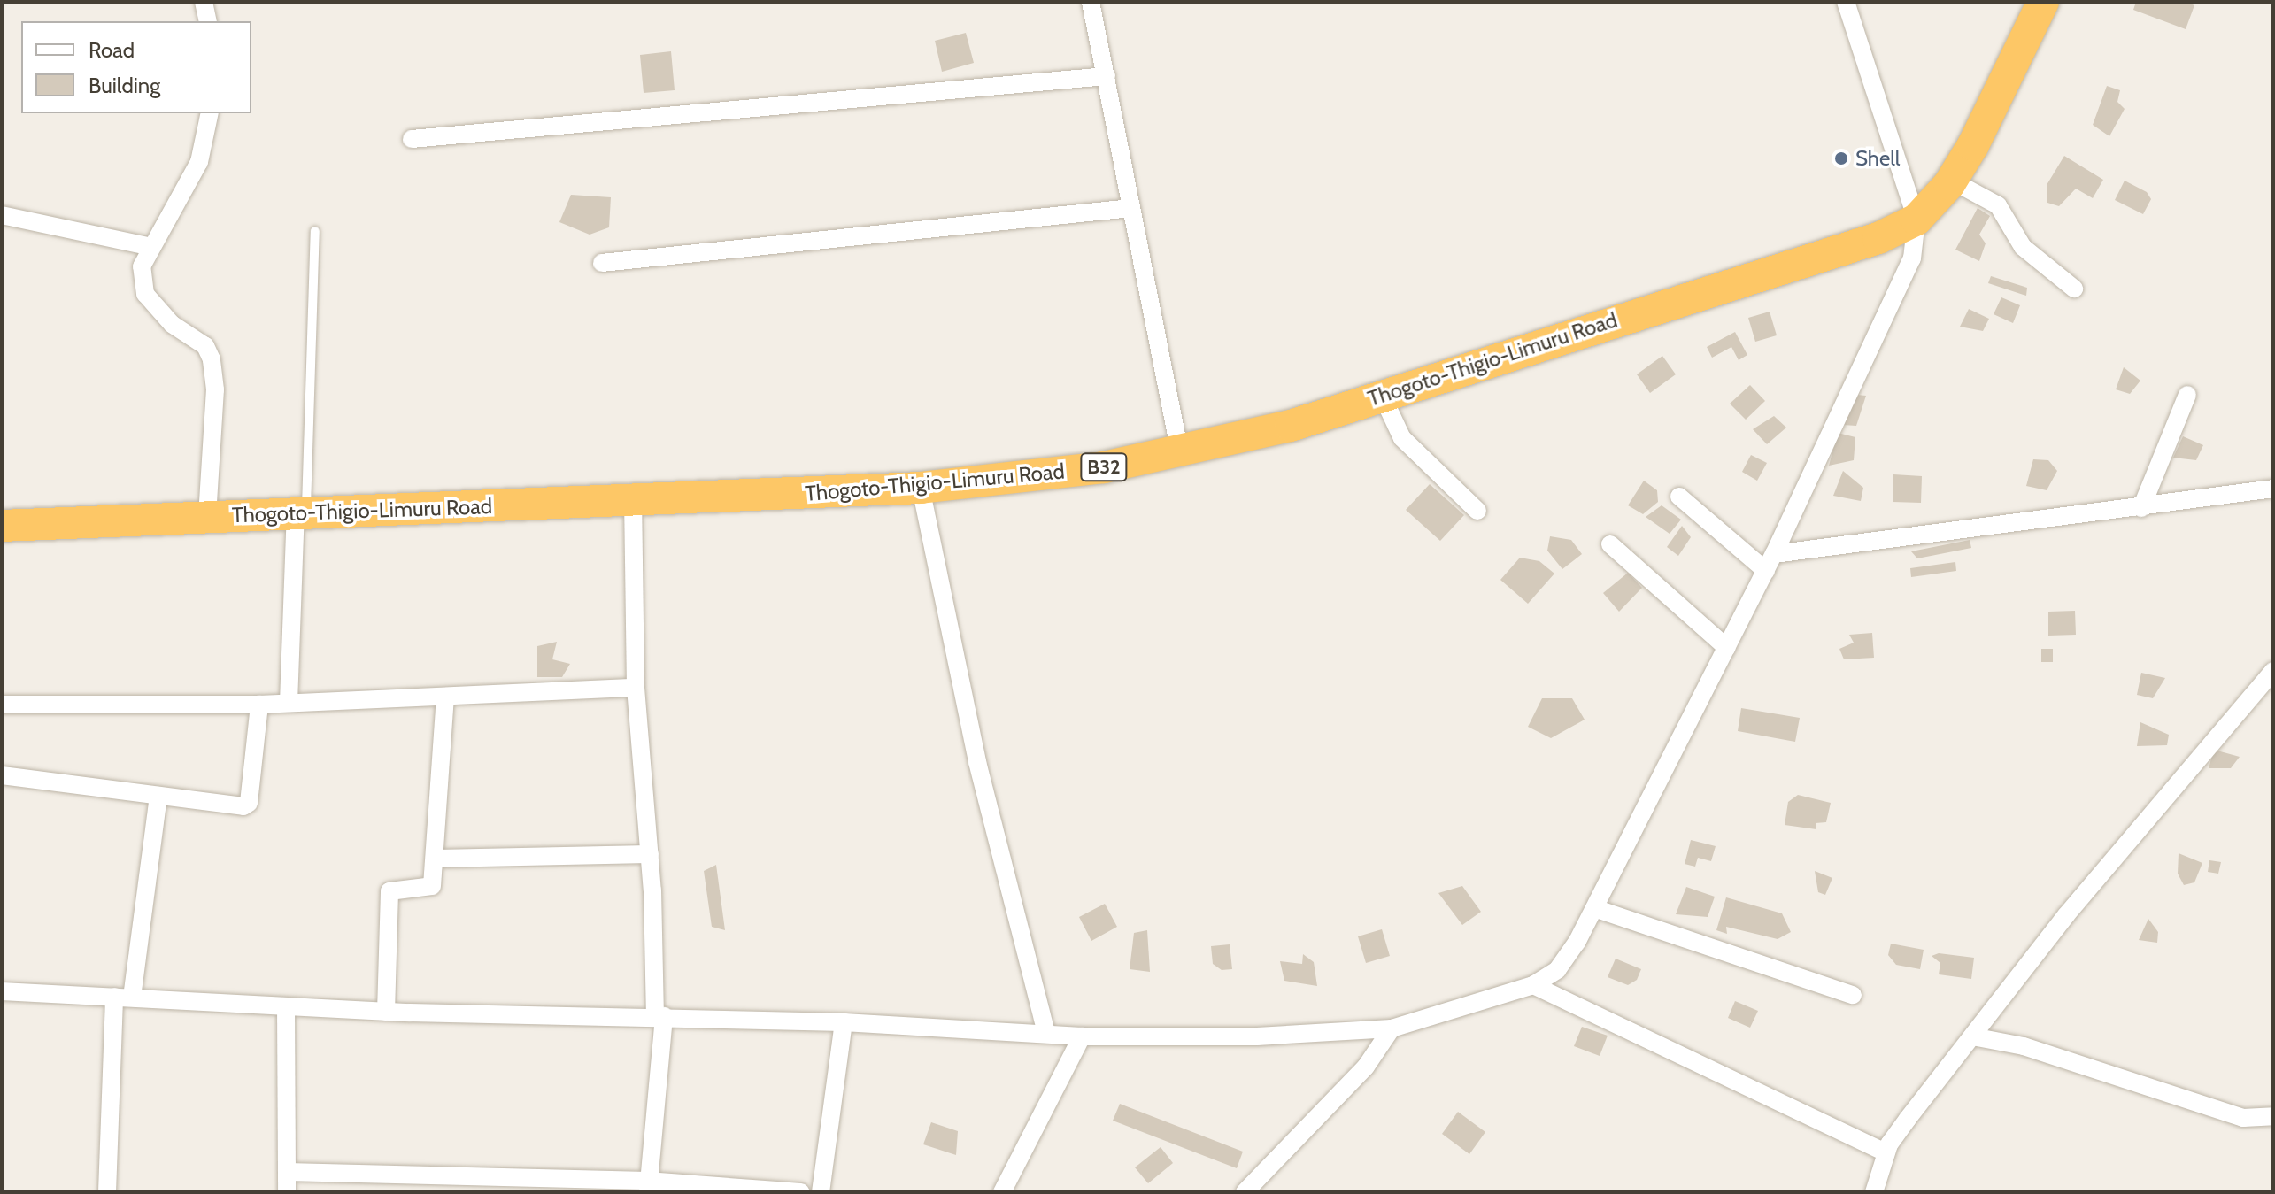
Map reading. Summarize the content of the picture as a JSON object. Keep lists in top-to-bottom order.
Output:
{
  "streets": {
    "highway": ["Thogoto-Thigio-Limuru Road", "B32"]
  },
  "places": ["Shell"],
  "legend": ["Road", "Building"]
}
